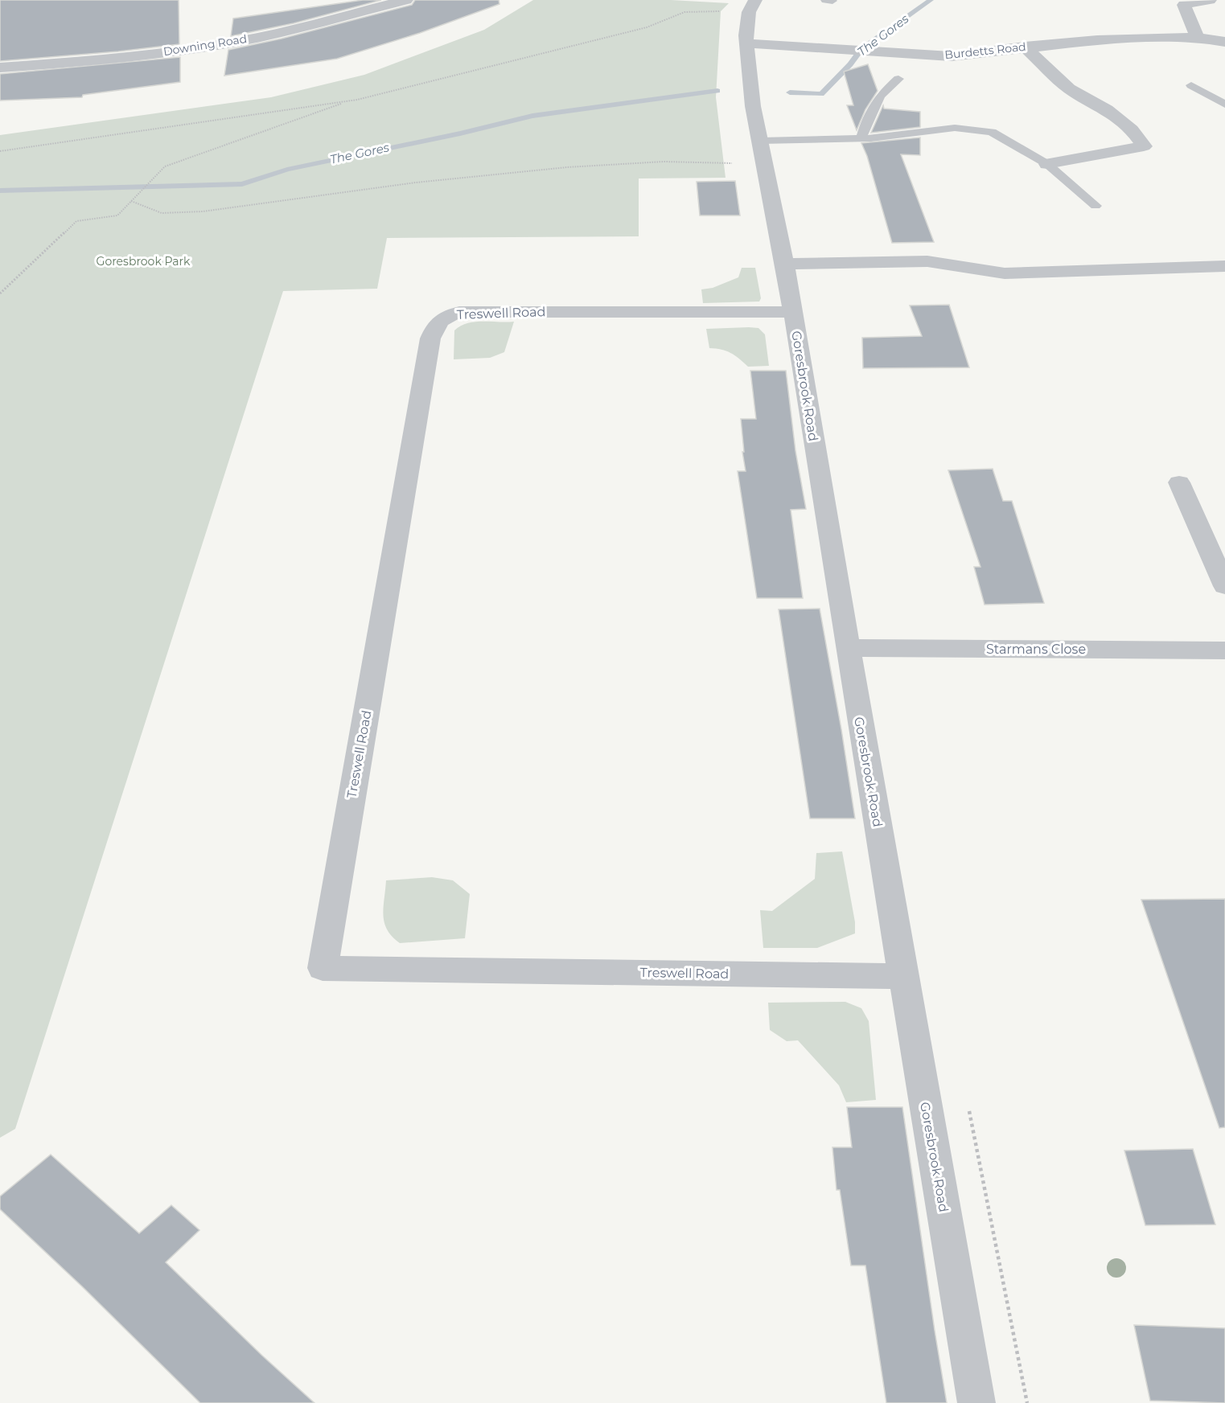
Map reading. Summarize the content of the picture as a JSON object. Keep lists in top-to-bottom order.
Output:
{
  "streets": {
    "street": [
      "Downing Road",
      "Burdetts Road",
      "Treswell Road",
      "Goresbrook Road",
      "Starmans Close"
    ]
  },
  "crossings": [
    ["Burdetts Road", "Goresbrook Road"],
    ["Treswell Road", "Goresbrook Road"],
    ["Goresbrook Road", "Starmans Close"]
  ],
  "water": ["The Gores"],
  "parks": ["Goresbrook Park"]
}
